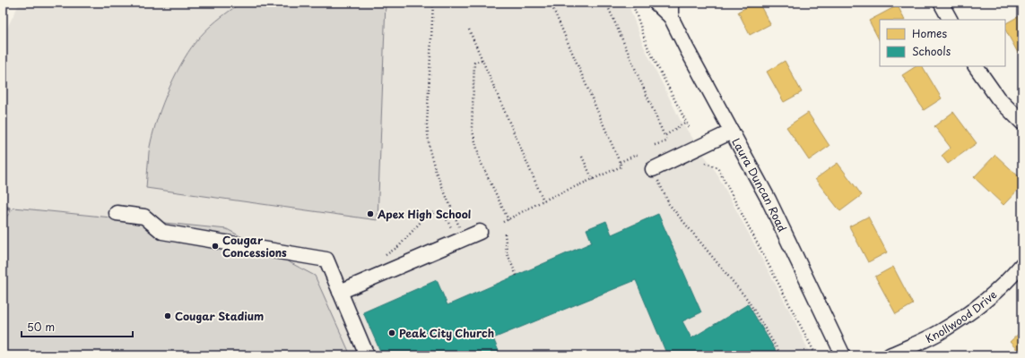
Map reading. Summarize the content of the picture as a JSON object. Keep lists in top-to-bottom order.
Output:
{
  "streets": {
    "street": ["Laura Duncan Road", "Knollwood Drive"]
  },
  "places": [
    "Apex High School",
    "Cougar Concessions",
    "Cougar Stadium",
    "Peak City Church"
  ],
  "legend": ["Homes", "Schools"],
  "scale_bar": "50 m"
}
